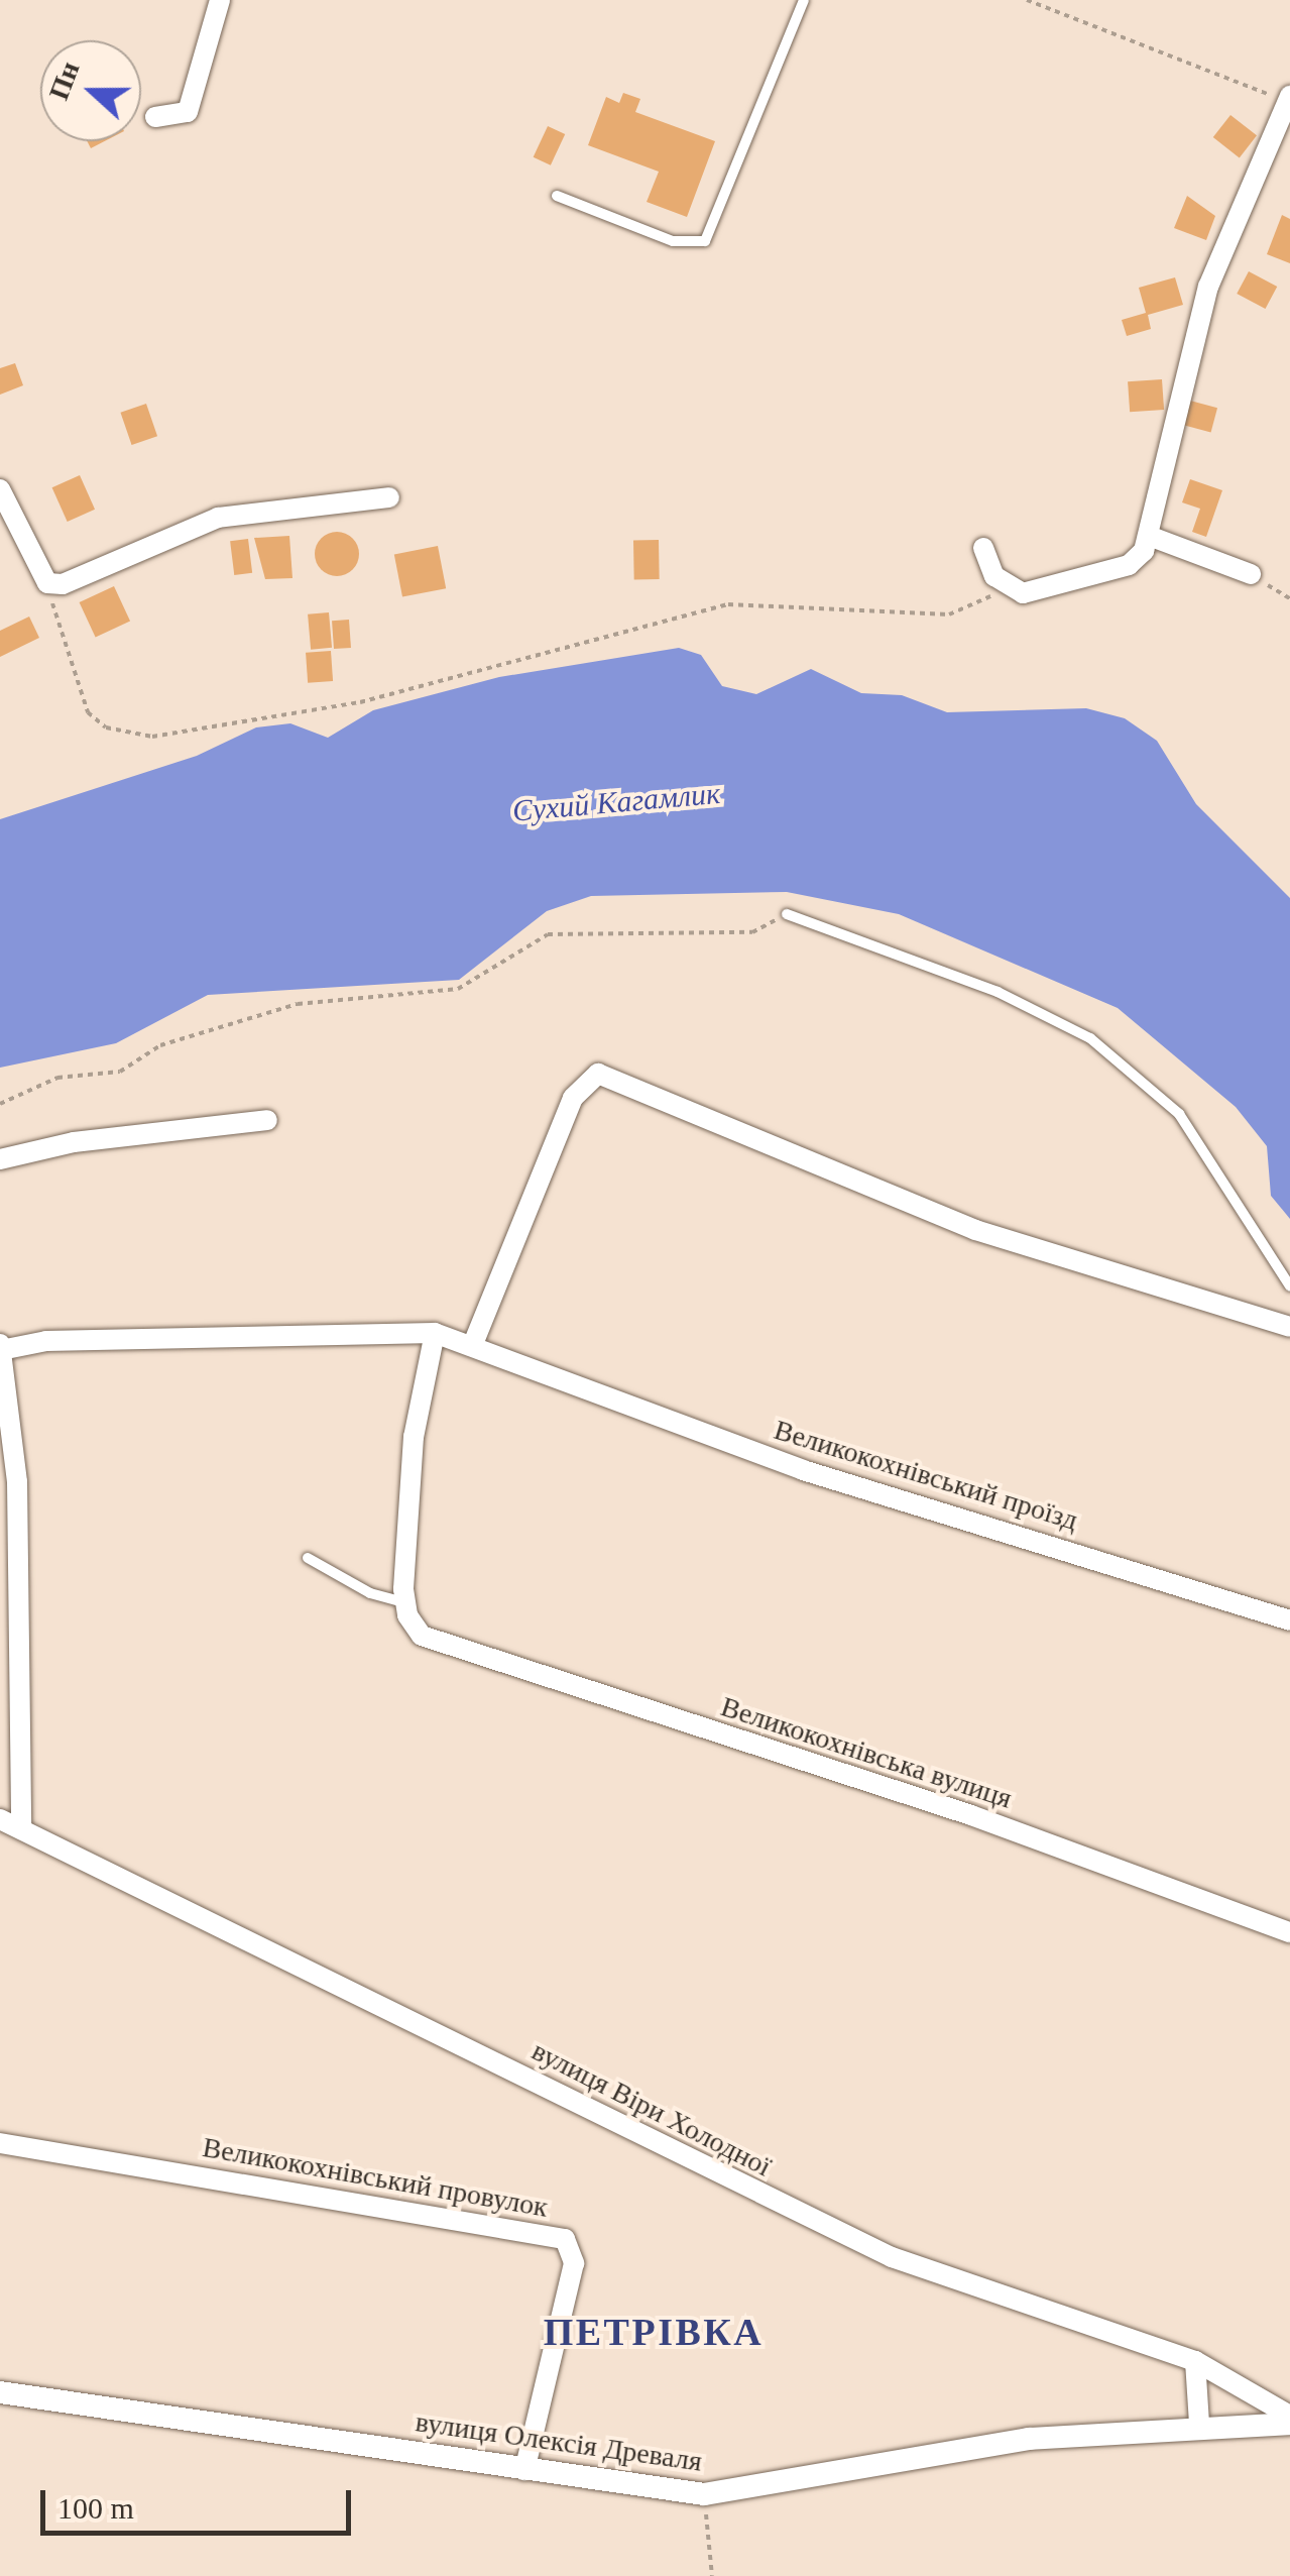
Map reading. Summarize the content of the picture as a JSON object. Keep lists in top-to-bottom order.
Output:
{
  "streets": {
    "street": [
      "Великокохнівський проїзд",
      "Великокохнівська вулиця",
      "вулиця Віри Холодної",
      "Великокохнівський провулок",
      "вулиця Олексія Древаля"
    ]
  },
  "crossings": [
    ["вулиця Віри Холодної", "вулиця Олексія Древаля"],
    ["Великокохнівський провулок", "вулиця Олексія Древаля"]
  ],
  "districts": ["ПЕТРІВКА"],
  "water": ["Сухий Кагамлик"],
  "scale_bar": "100 m",
  "north": "left"
}
